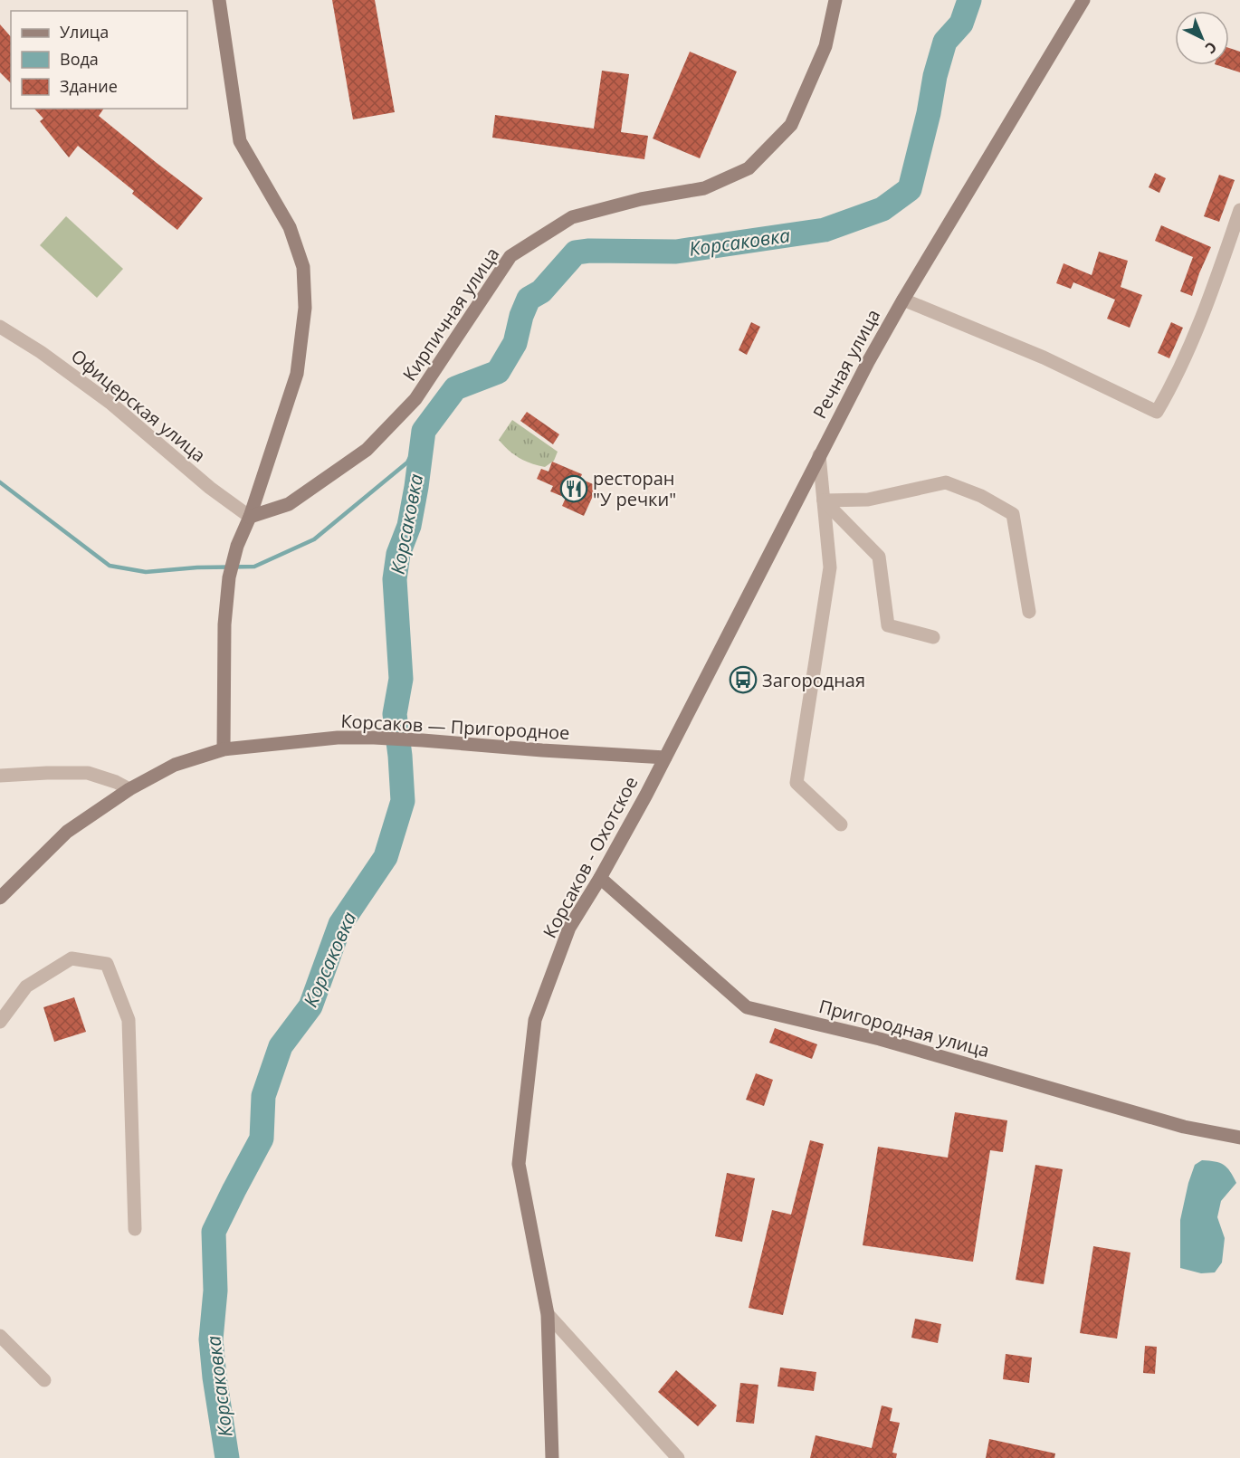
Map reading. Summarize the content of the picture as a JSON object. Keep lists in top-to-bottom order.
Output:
{
  "streets": {
    "street": [
      "Кирпичная улица",
      "Речная улица",
      "Офицерская улица",
      "Корсаков — Пригородное",
      "Корсаков - Охотское",
      "Пригородная улица"
    ]
  },
  "crossings": [
    ["Кирпичная улица", "Офицерская улица"],
    ["Речная улица", "Корсаков — Пригородное"],
    ["Речная улица", "Корсаков - Охотское"],
    ["Корсаков — Пригородное", "Корсаков - Охотское"],
    ["Корсаков - Охотское", "Пригородная улица"]
  ],
  "water": ["Корсаковка"],
  "places": {
    "restaurant": ["ресторан \"У речки\""],
    "bus stop": ["Загородная"]
  },
  "legend": ["Улица", "Вода", "Здание"],
  "north": "bottom right"
}
